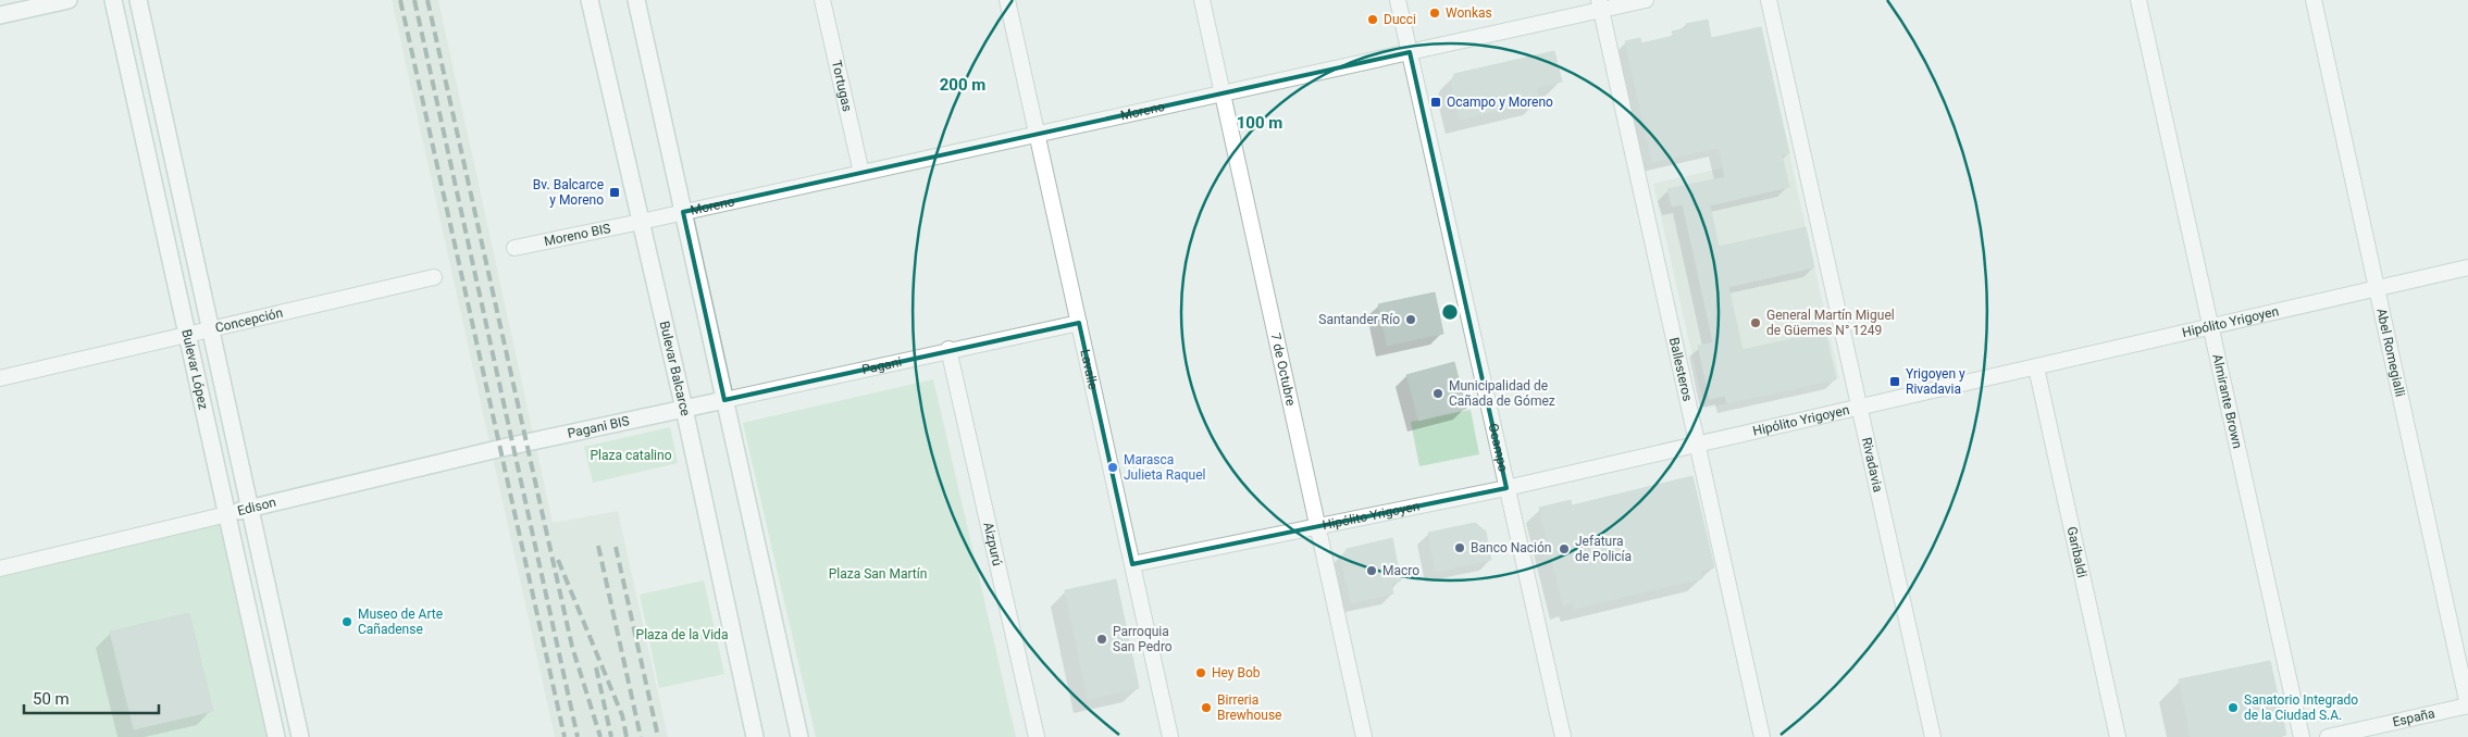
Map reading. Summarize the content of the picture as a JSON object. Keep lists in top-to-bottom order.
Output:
{
  "streets": {
    "main road": [
      "Pagani",
      "Bulevar Balcarce",
      "Bulevar López",
      "Pagani BIS",
      "Edison"
    ],
    "street": [
      "Tortugas",
      "Moreno",
      "Moreno BIS",
      "Concepción",
      "Hipólito Yrigoyen",
      "Abel Romegialli",
      "Lavalle",
      "7 de Octubre",
      "Ballesteros",
      "Almirante Brown",
      "Ocampo",
      "Rivadavia",
      "Aizpurú",
      "Garibaldi",
      "España"
    ]
  },
  "crossings": [
    ["Tortugas", "Moreno"],
    ["Moreno", "Moreno BIS"],
    ["Moreno", "Bulevar Balcarce"],
    ["Moreno", "Lavalle"],
    ["Moreno", "7 de Octubre"],
    ["Moreno", "Ballesteros"],
    ["Moreno", "Ocampo"],
    ["Moreno BIS", "Bulevar Balcarce"],
    ["Concepción", "Bulevar López"],
    ["Hipólito Yrigoyen", "Abel Romegialli"],
    ["Hipólito Yrigoyen", "Lavalle"],
    ["Hipólito Yrigoyen", "7 de Octubre"],
    ["Hipólito Yrigoyen", "Ballesteros"],
    ["Hipólito Yrigoyen", "Almirante Brown"],
    ["Hipólito Yrigoyen", "Ocampo"],
    ["Hipólito Yrigoyen", "Rivadavia"],
    ["Hipólito Yrigoyen", "Garibaldi"],
    ["Abel Romegialli", "España"],
    ["Pagani", "Bulevar Balcarce"],
    ["Pagani", "Lavalle"],
    ["Pagani", "Pagani BIS"],
    ["Pagani", "Aizpurú"],
    ["Bulevar Balcarce", "Pagani BIS"],
    ["Bulevar López", "Edison"],
    ["Pagani BIS", "Edison"]
  ],
  "parks": ["Plaza catalino", "Plaza San Martín", "Plaza de la Vida"],
  "places": {
    "other": [
      "Wonkas",
      "Ducci",
      "Santander Río",
      "General Martín Miguel de Güemes N° 1249",
      "Municipalidad de Cañada de Gómez",
      "Marasca Julieta Raquel",
      "Banco Nación",
      "Jefatura de Policía",
      "Macro",
      "Museo de Arte Cañadense",
      "Parroquia San Pedro",
      "Hey Bob",
      "Birreria Brewhouse",
      "Sanatorio Integrado de la Ciudad S.A."
    ],
    "transit": ["Ocampo y Moreno", "Bv. Balcarce y Moreno", "Yrigoyen y Rivadavia"]
  },
  "scale_bar": "50 m",
  "rings": ["200 m", "100 m"]
}
